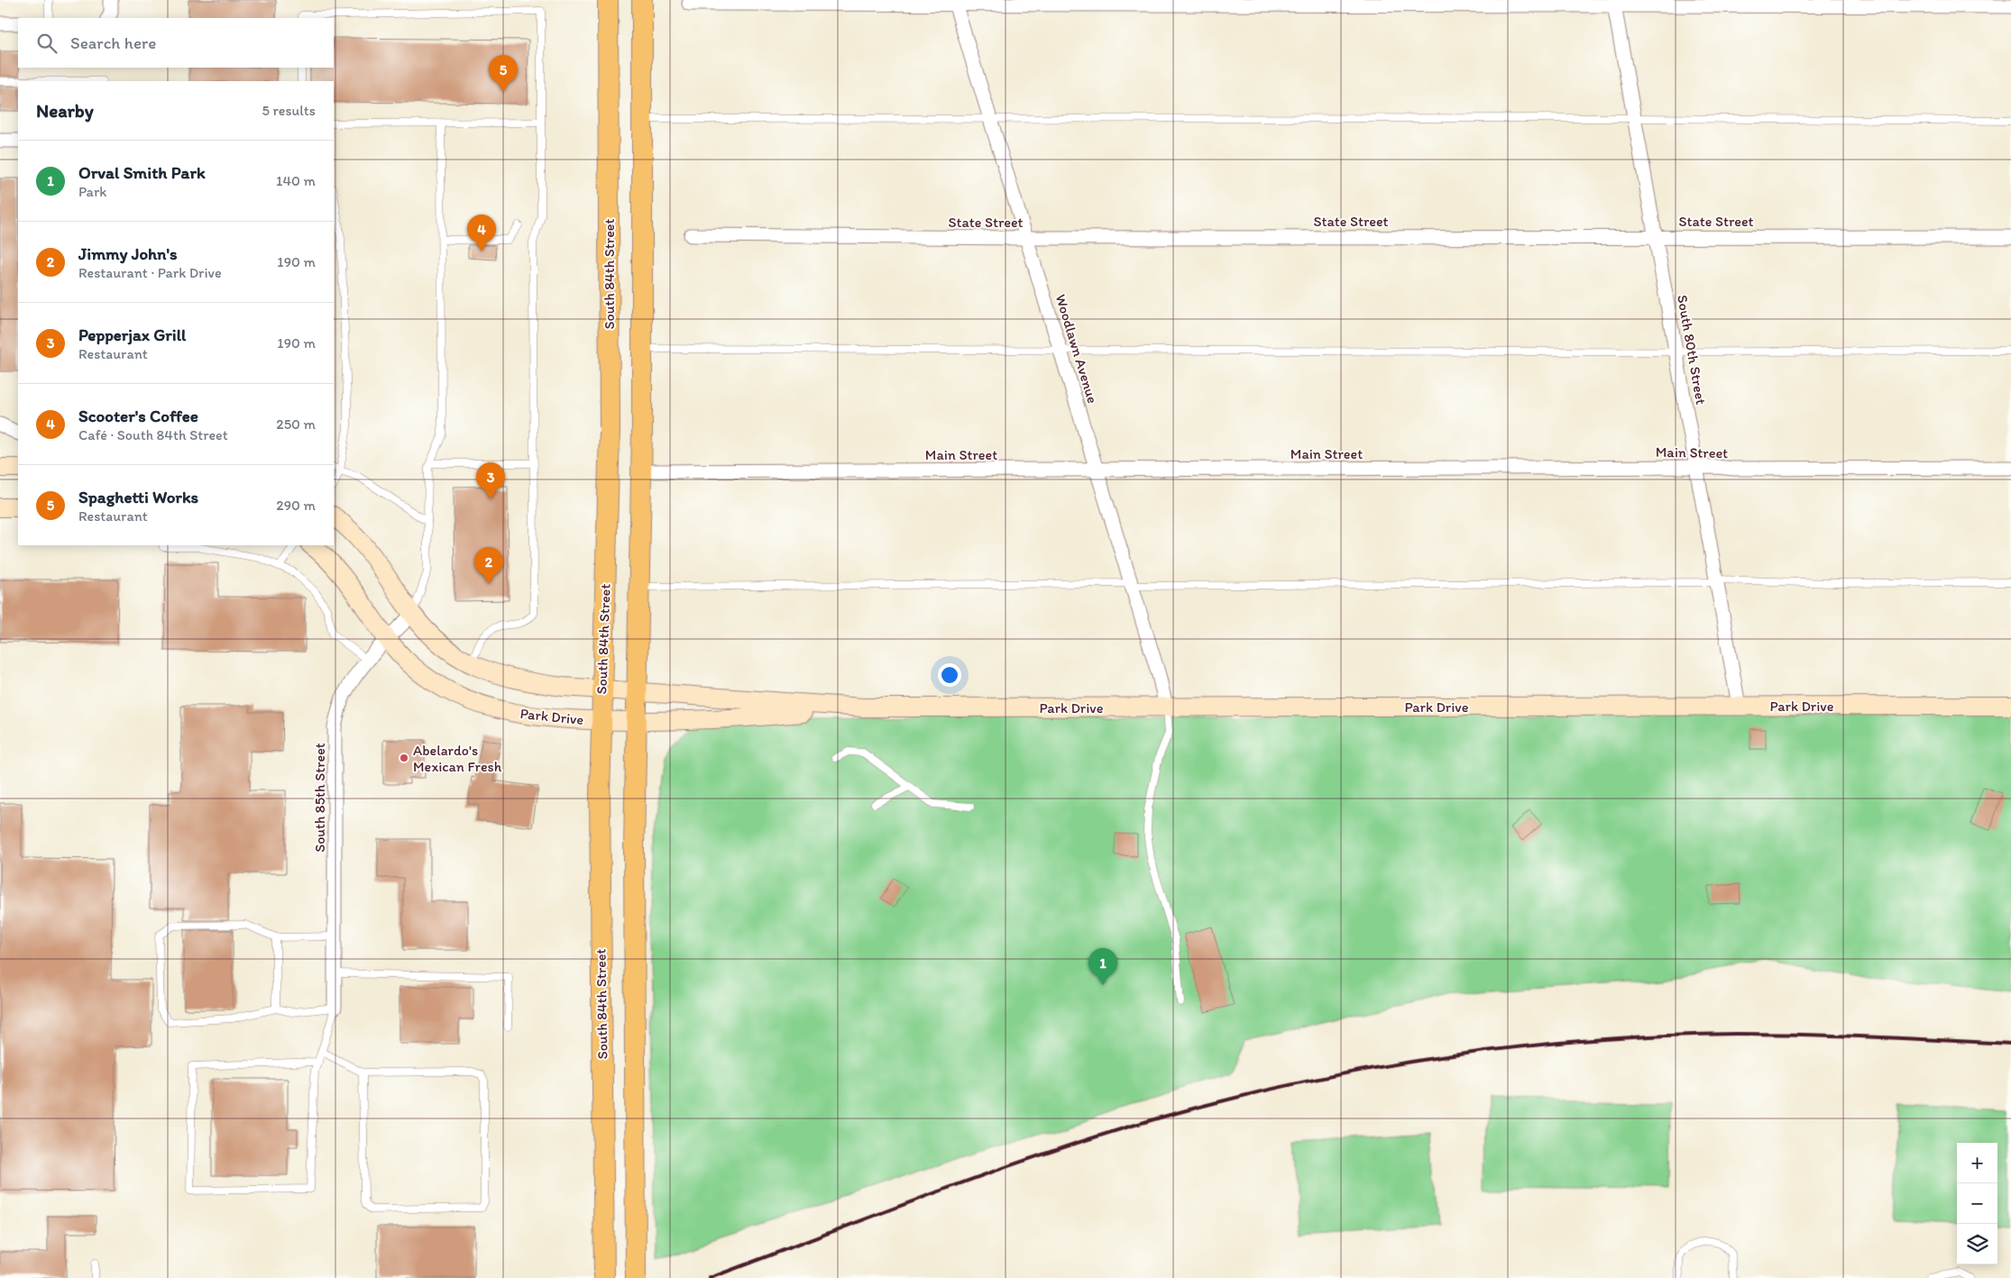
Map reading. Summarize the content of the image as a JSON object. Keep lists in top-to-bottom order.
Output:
{
  "streets": {
    "main road": ["South 84th Street"],
    "street": [
      "State Street",
      "Woodlawn Avenue",
      "South 80th Street",
      "Main Street",
      "Park Drive",
      "South 85th Street"
    ]
  },
  "crossings": [
    ["State Street", "Woodlawn Avenue"],
    ["State Street", "South 80th Street"],
    ["South 84th Street", "Park Drive"],
    ["Woodlawn Avenue", "Main Street"],
    ["Woodlawn Avenue", "Park Drive"],
    ["South 80th Street", "Main Street"],
    ["South 80th Street", "Park Drive"],
    ["Park Drive", "South 85th Street"]
  ],
  "places": ["Abelardo's Mexican Fresh"],
  "page": {
    "search": "Search here",
    "pins": [
      "5",
      "4",
      "3",
      "2",
      "1"
    ],
    "heading": ["Nearby", "5 results"],
    "list": [
      {
        "mark": "1",
        "name": "Orval Smith Park",
        "note": "Park",
        "value": "140 m"
      },
      {
        "mark": "2",
        "name": "Jimmy John's",
        "note": "Restaurant · Park Drive",
        "value": "190 m"
      },
      {
        "mark": "3",
        "name": "Pepperjax Grill",
        "note": "Restaurant",
        "value": "190 m"
      },
      {
        "mark": "4",
        "name": "Scooter's Coffee",
        "note": "Café · South 84th Street",
        "value": "250 m"
      },
      {
        "mark": "5",
        "name": "Spaghetti Works",
        "note": "Restaurant",
        "value": "290 m"
      }
    ],
    "map_buttons": ["+", "−"]
  }
}
